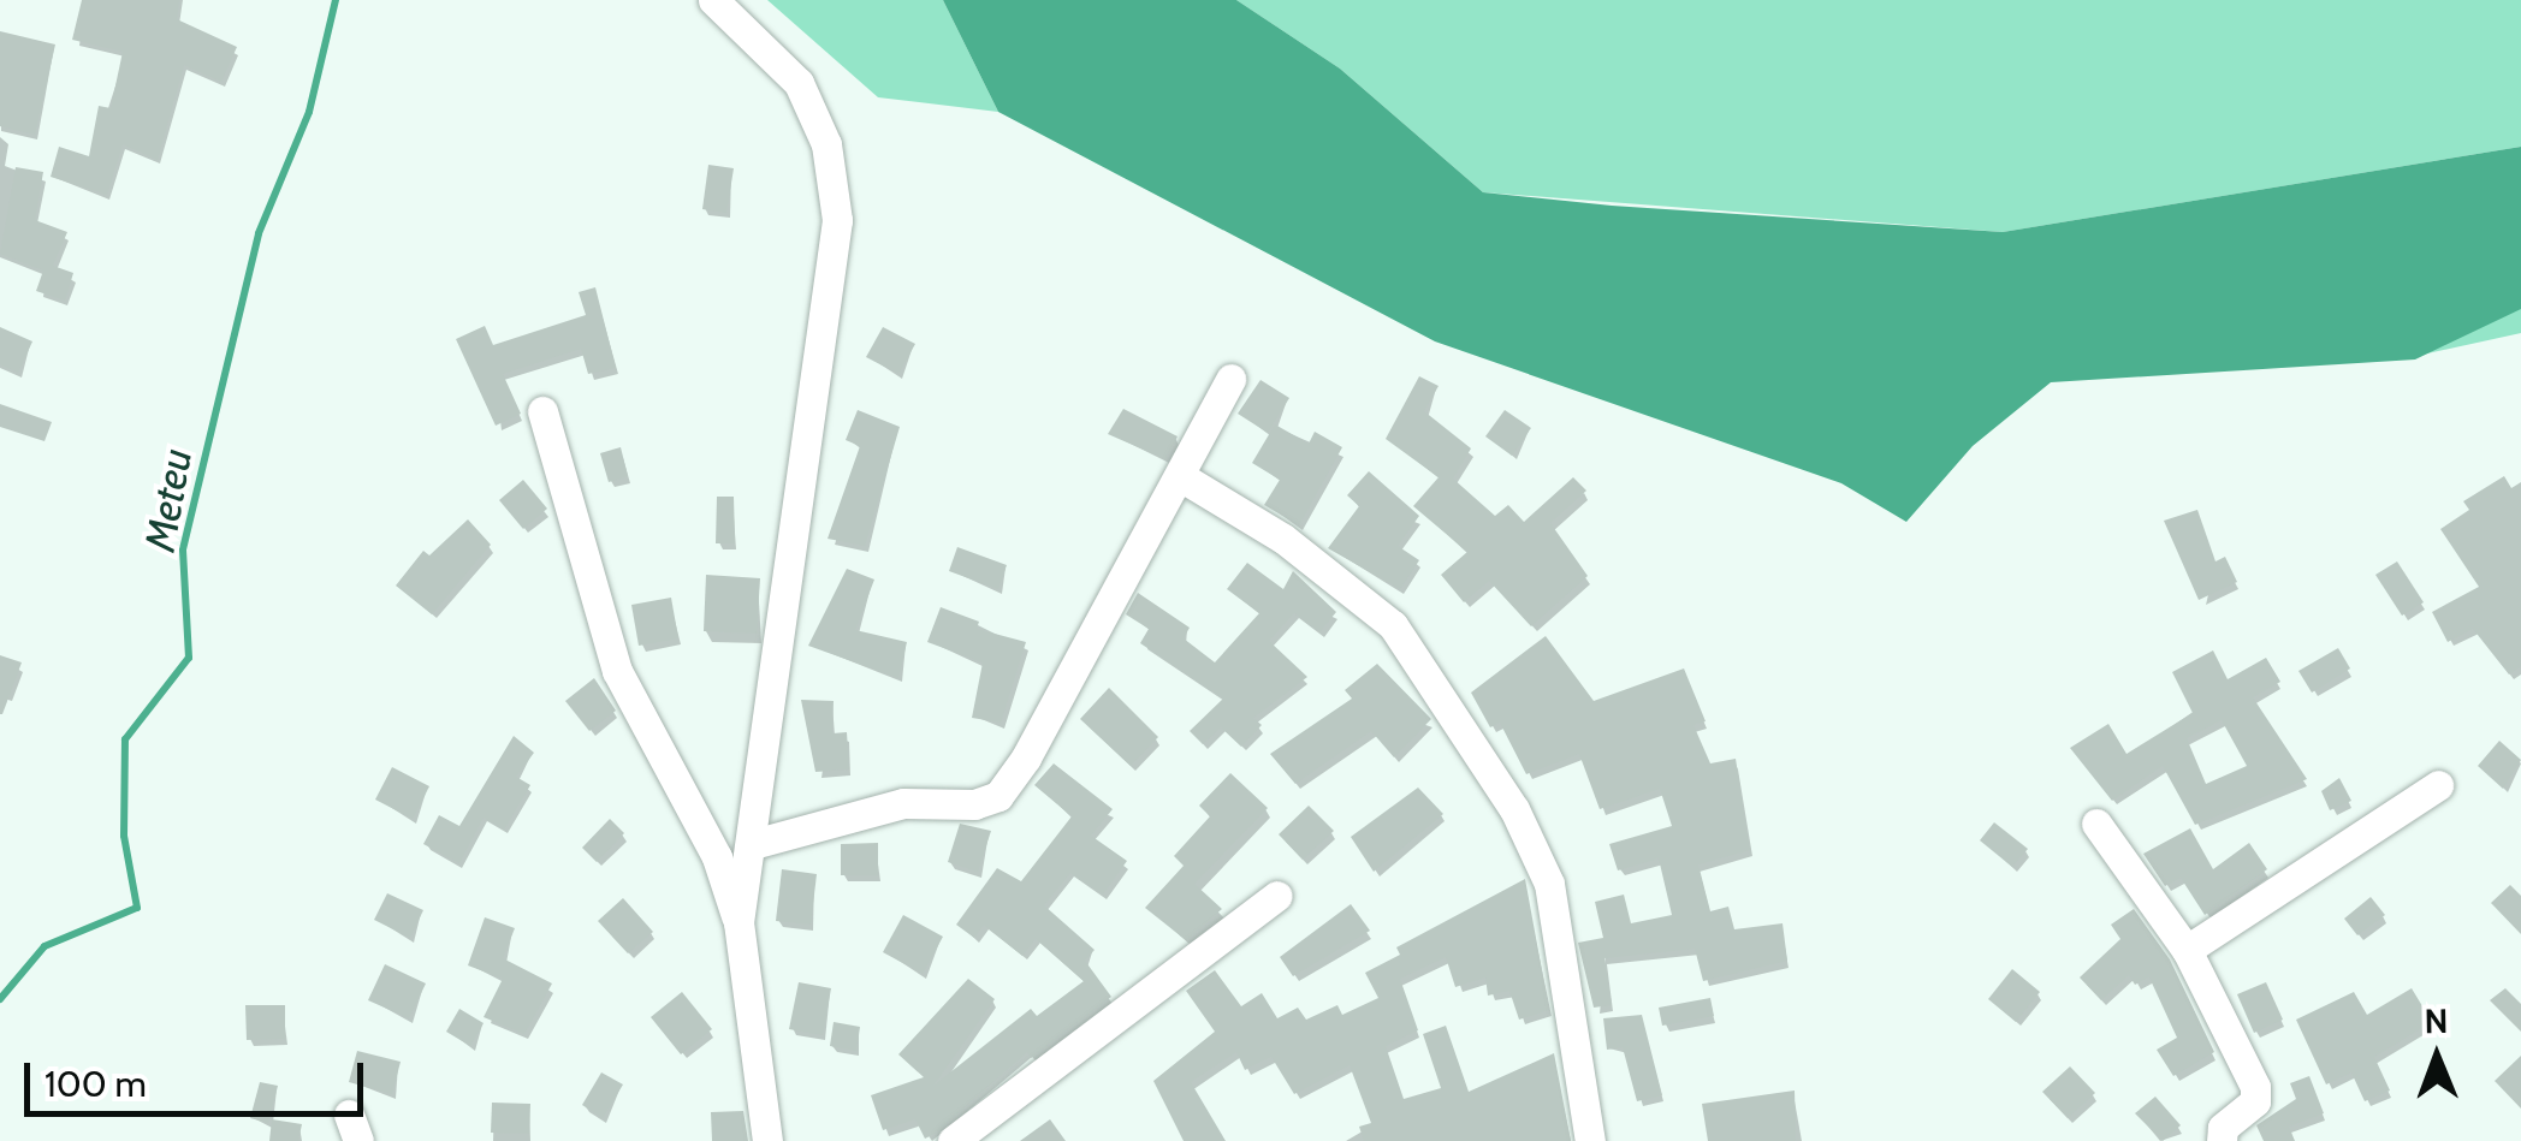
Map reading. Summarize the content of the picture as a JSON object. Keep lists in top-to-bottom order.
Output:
{
  "water": ["Meteu"],
  "scale_bar": "100 m",
  "north": "top"
}
